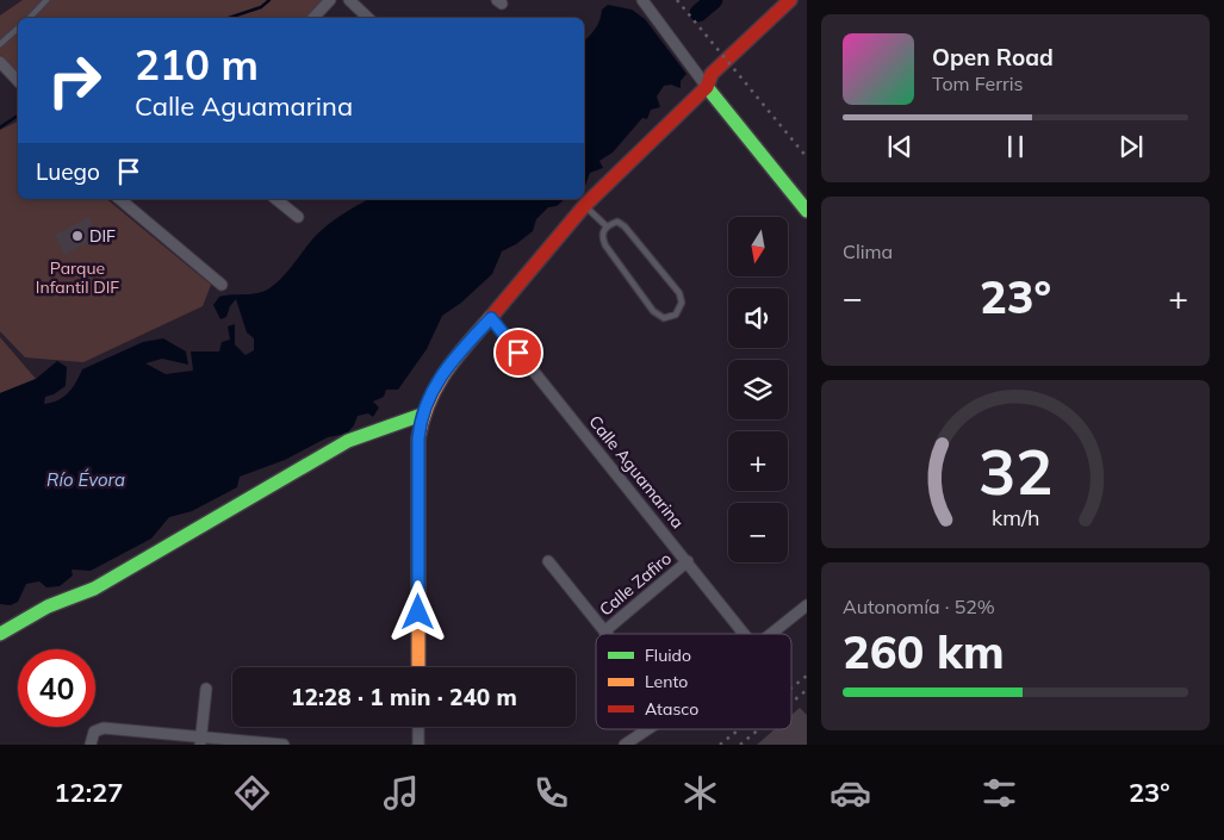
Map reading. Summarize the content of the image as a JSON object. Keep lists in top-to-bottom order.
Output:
{
  "streets": {
    "street": ["Calle Aguamarina", "Calle Zafiro"]
  },
  "crossings": [
    ["Calle Aguamarina", "Calle Zafiro"]
  ],
  "water": ["Río Évora"],
  "parks": ["Parque Infantil DIF"],
  "places": ["DIF"],
  "legend": ["Fluido", "Lento", "Atasco"],
  "north": "bottom",
  "page": {
    "turn": ["210 m", "Calle Aguamarina"],
    "song": ["Open Road", "Tom Ferris"],
    "then": "Luego",
    "tile": [
      "Clima",
      ["Autonomía · 52%", "260 km"]
    ],
    "map_buttons": ["+", "−"],
    "heat": ["−", "23°", "+"],
    "limit": "40",
    "trip": "12:28 · 1 min · 240 m",
    "tabs": ["12:27", "23°"],
    "gauge": ["32", "km/h"]
  }
}
